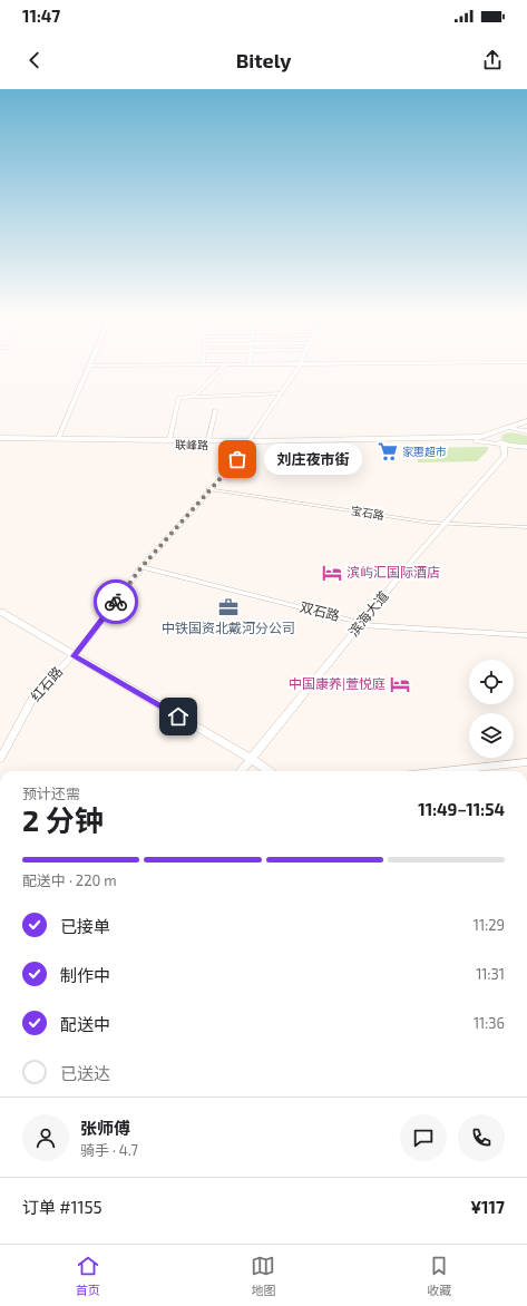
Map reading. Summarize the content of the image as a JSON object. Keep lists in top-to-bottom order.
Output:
{
  "streets": {
    "main road": ["联峰路", "滨海大道"],
    "street": ["宝石路", "双石路", "红石路"]
  },
  "crossings": [
    ["联峰路", "红石路"],
    ["宝石路", "滨海大道"],
    ["宝石路", "红石路"],
    ["双石路", "滨海大道"],
    ["双石路", "红石路"]
  ],
  "places": {
    "supermarket": ["家惠超市"],
    "other": ["刘庄夜市街"],
    "hotel": ["滨屿汇国际酒店", "中国康养|萱悦庭"],
    "office": ["中铁国资北戴河分公司"]
  },
  "page": {
    "status": "11:47",
    "header": "Bitely",
    "bubble": "刘庄夜市街",
    "heading": ["2 分钟", "预计还需", "11:49–11:54"],
    "panel": [
      "张师傅",
      "骑手 · 4.7",
      "订单 #1155",
      "¥117"
    ],
    "bar": "配送中 · 220 m",
    "list": [
      ["已接单", "11:29"],
      ["制作中", "11:31"],
      ["配送中", "11:36"],
      "已送达"
    ],
    "tabs": ["首页", "地图", "收藏"]
  }
}
